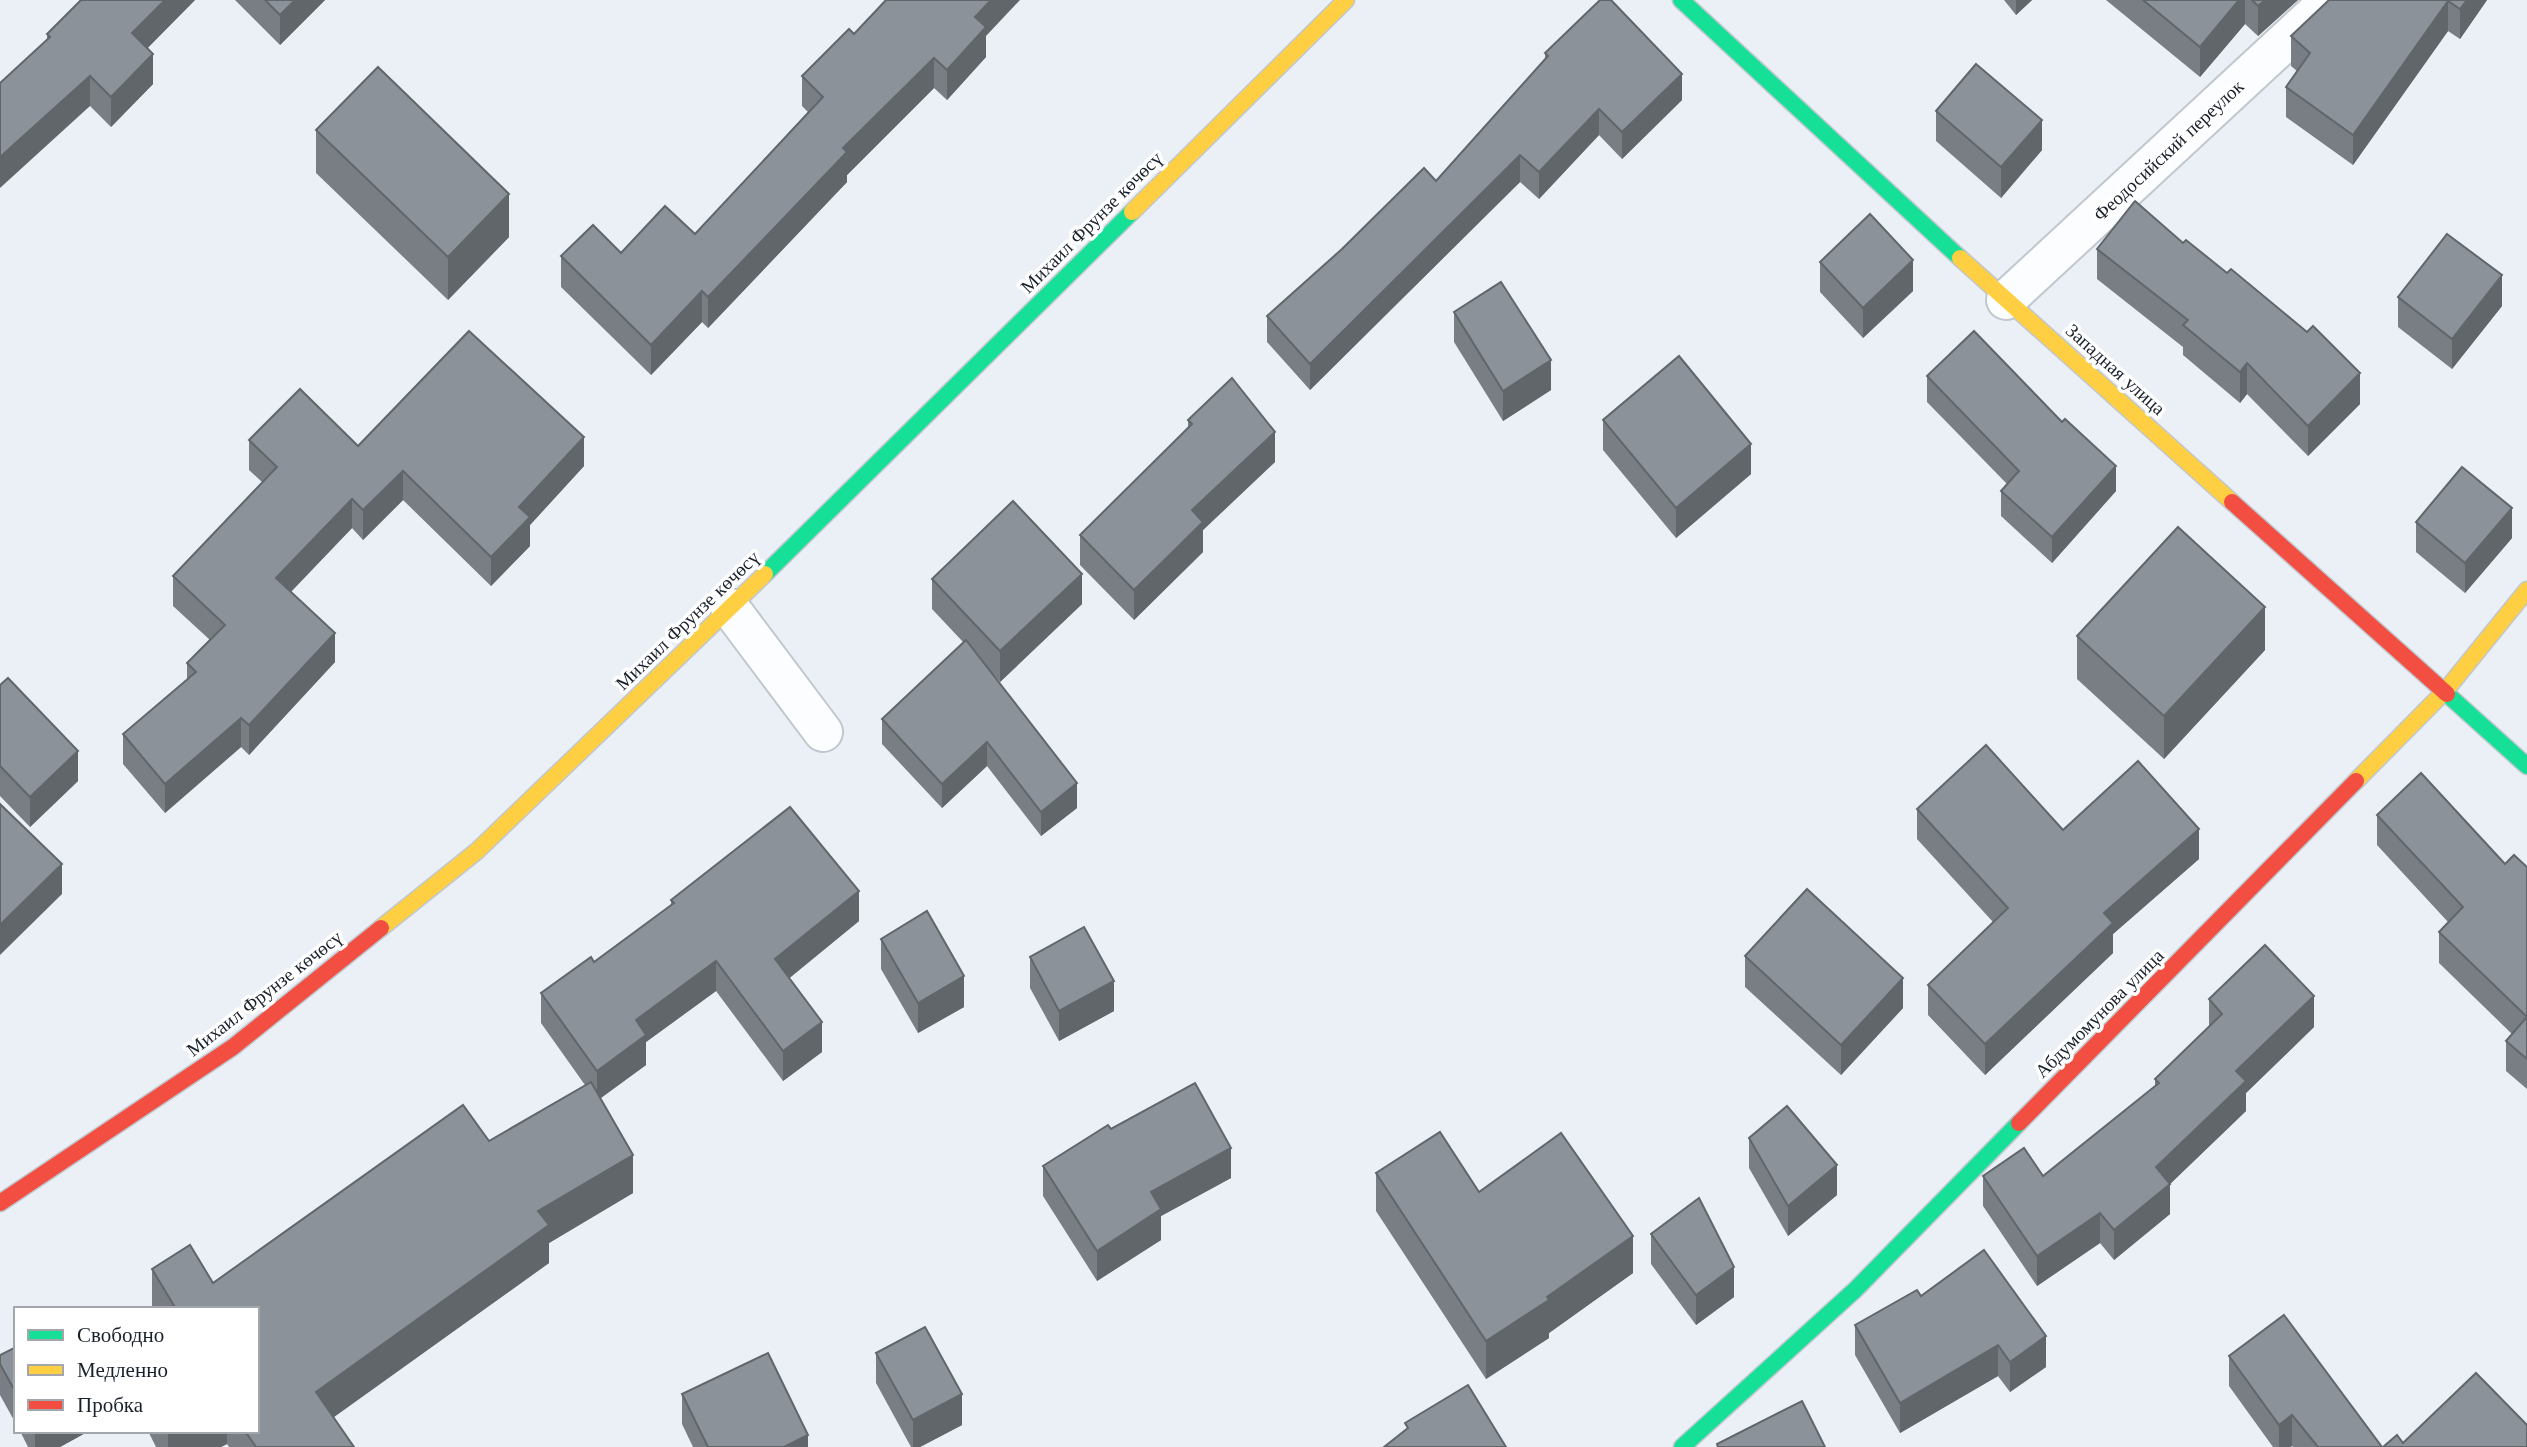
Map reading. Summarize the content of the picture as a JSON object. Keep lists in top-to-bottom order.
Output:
{
  "streets": {
    "street": [
      "Феодосийский переулок",
      "Михаил Фрунзе көчөсү",
      "Западная улица",
      "Абдумомунова улица"
    ]
  },
  "crossings": [
    ["Феодосийский переулок", "Западная улица"],
    ["Западная улица", "Абдумомунова улица"]
  ],
  "legend": ["Свободно", "Медленно", "Пробка"]
}
